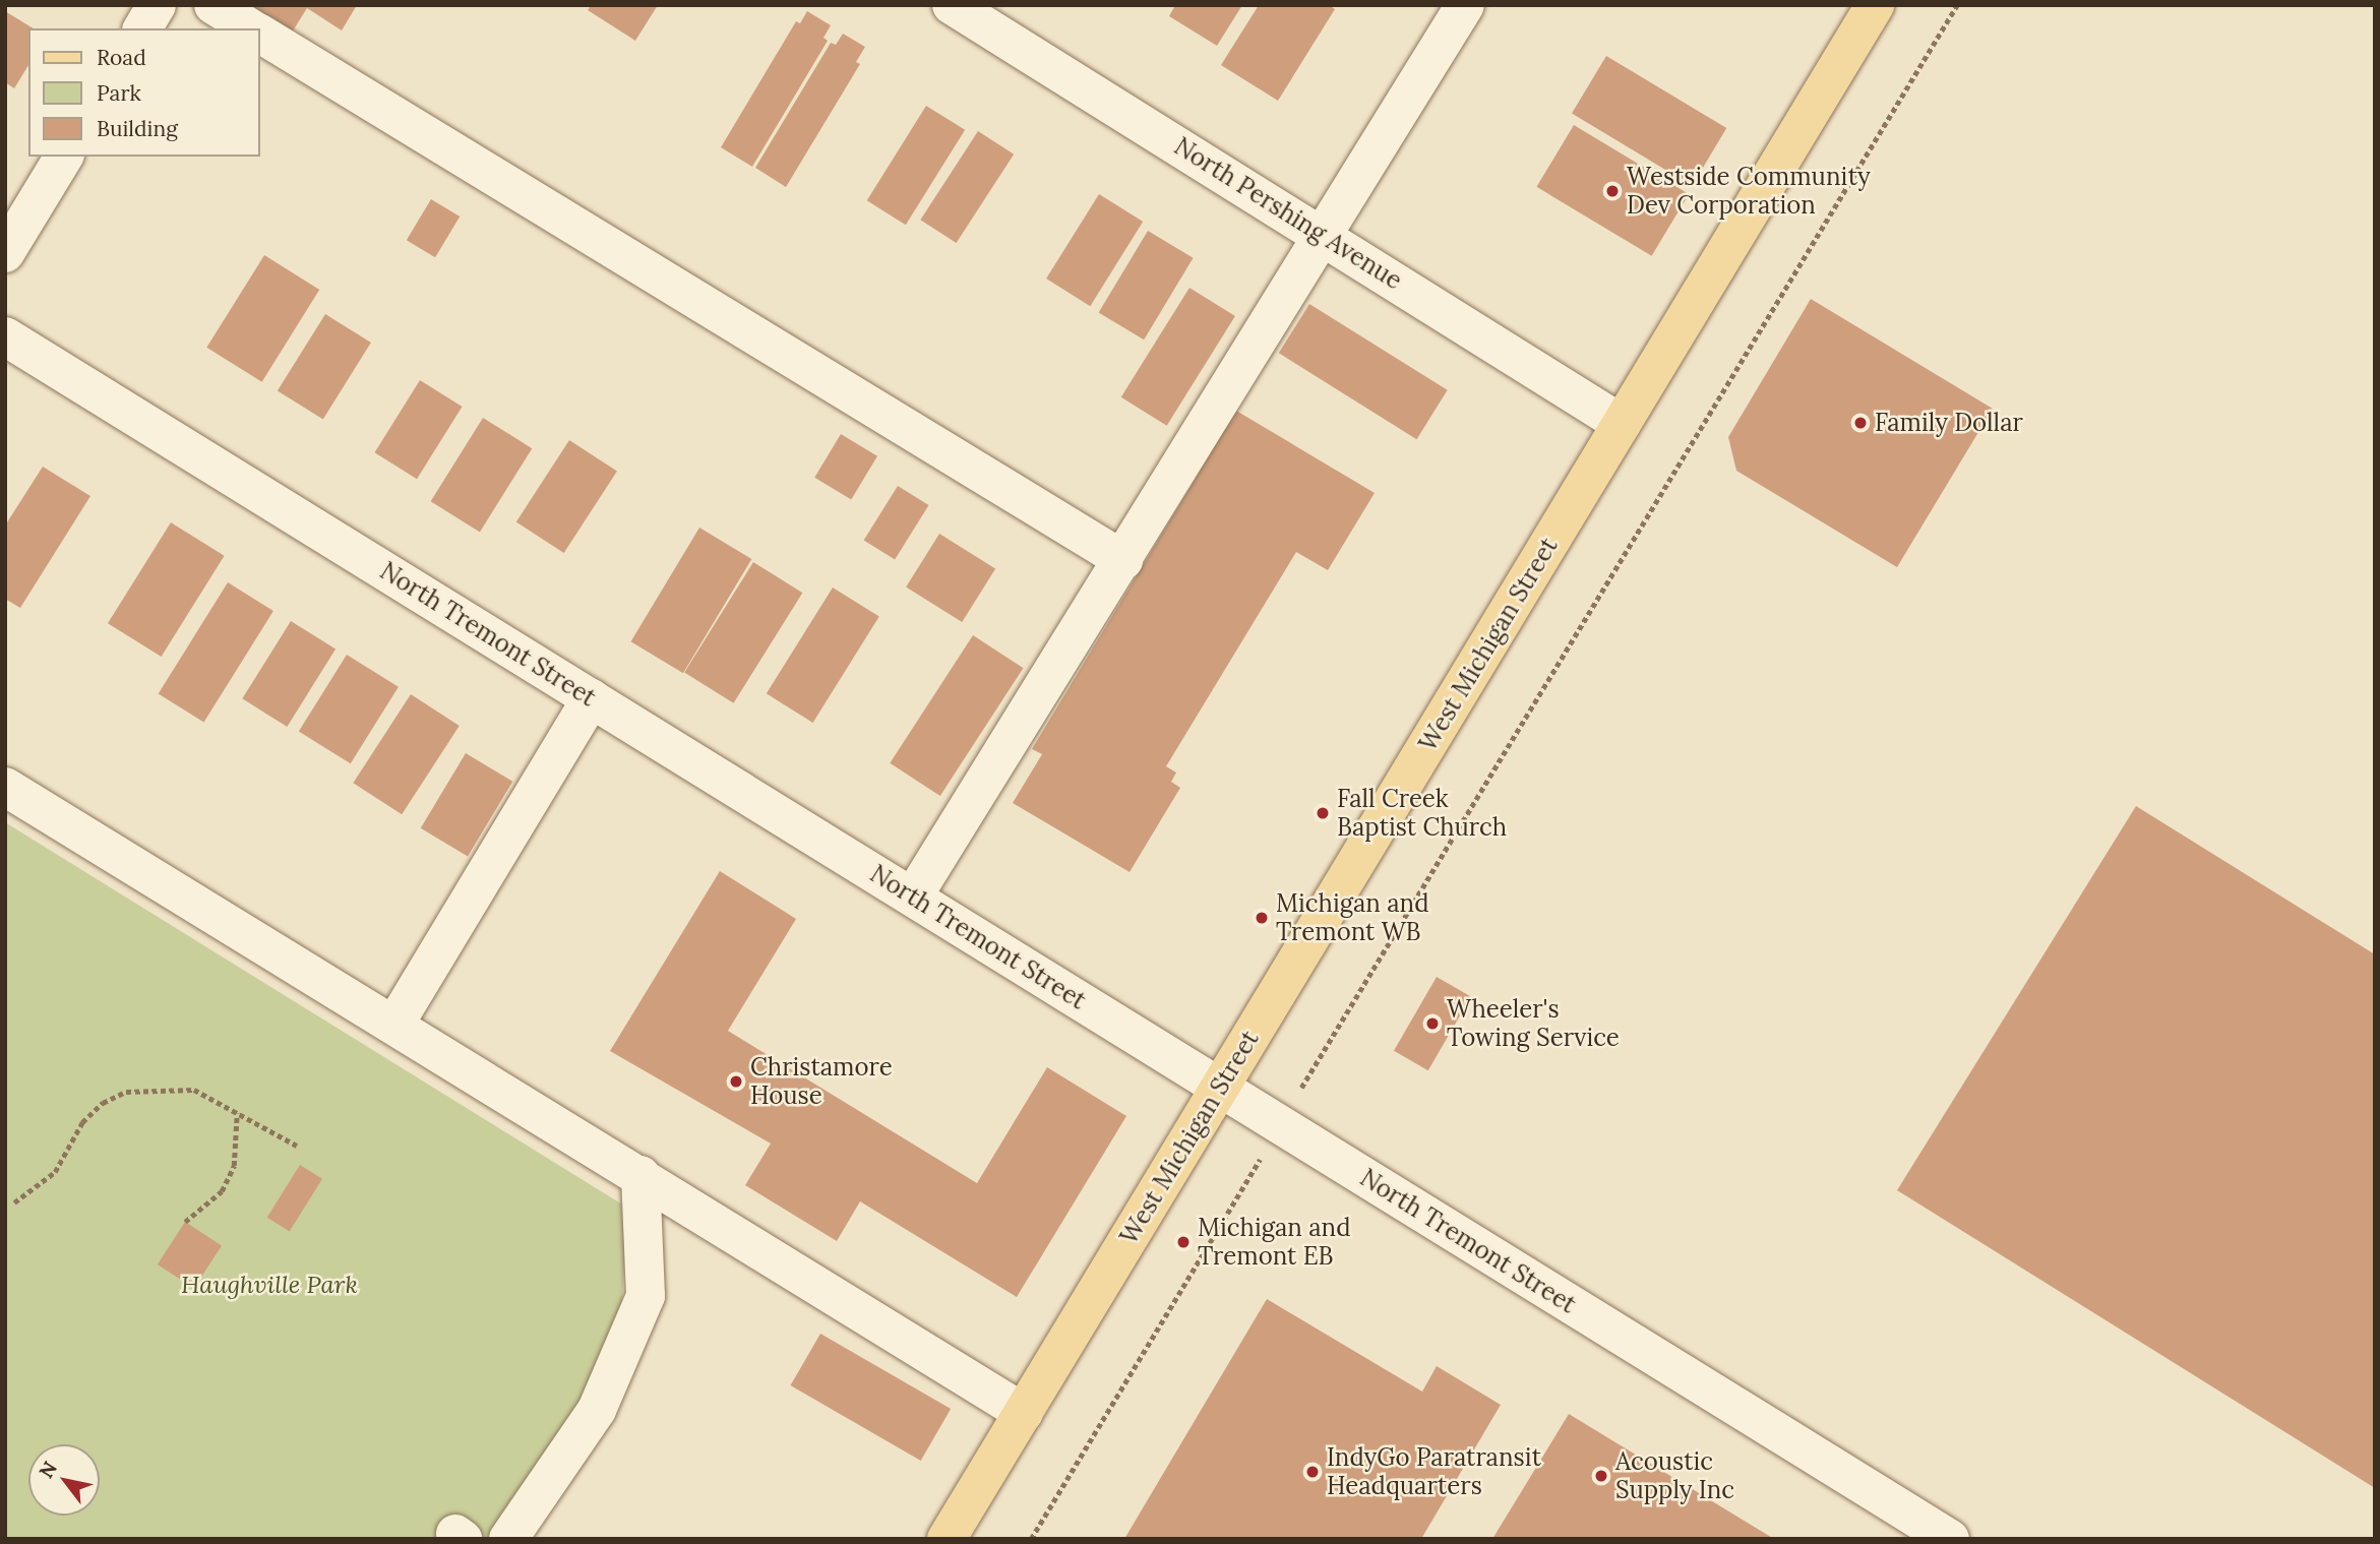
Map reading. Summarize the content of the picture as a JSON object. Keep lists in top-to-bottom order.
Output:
{
  "streets": {
    "main road": ["West Michigan Street"],
    "street": ["North Pershing Avenue", "North Tremont Street"]
  },
  "crossings": [
    ["North Pershing Avenue", "West Michigan Street"],
    ["North Tremont Street", "West Michigan Street"]
  ],
  "parks": ["Haughville Park"],
  "places": [
    "Westside Community Dev Corporation",
    "Family Dollar",
    "Fall Creek Baptist Church",
    "Michigan and Tremont WB",
    "Wheeler's Towing Service",
    "Christamore House",
    "Michigan and Tremont EB",
    "IndyGo Paratransit Headquarters",
    "Acoustic Supply Inc"
  ],
  "legend": ["Road", "Park", "Building"],
  "north": "top left"
}
